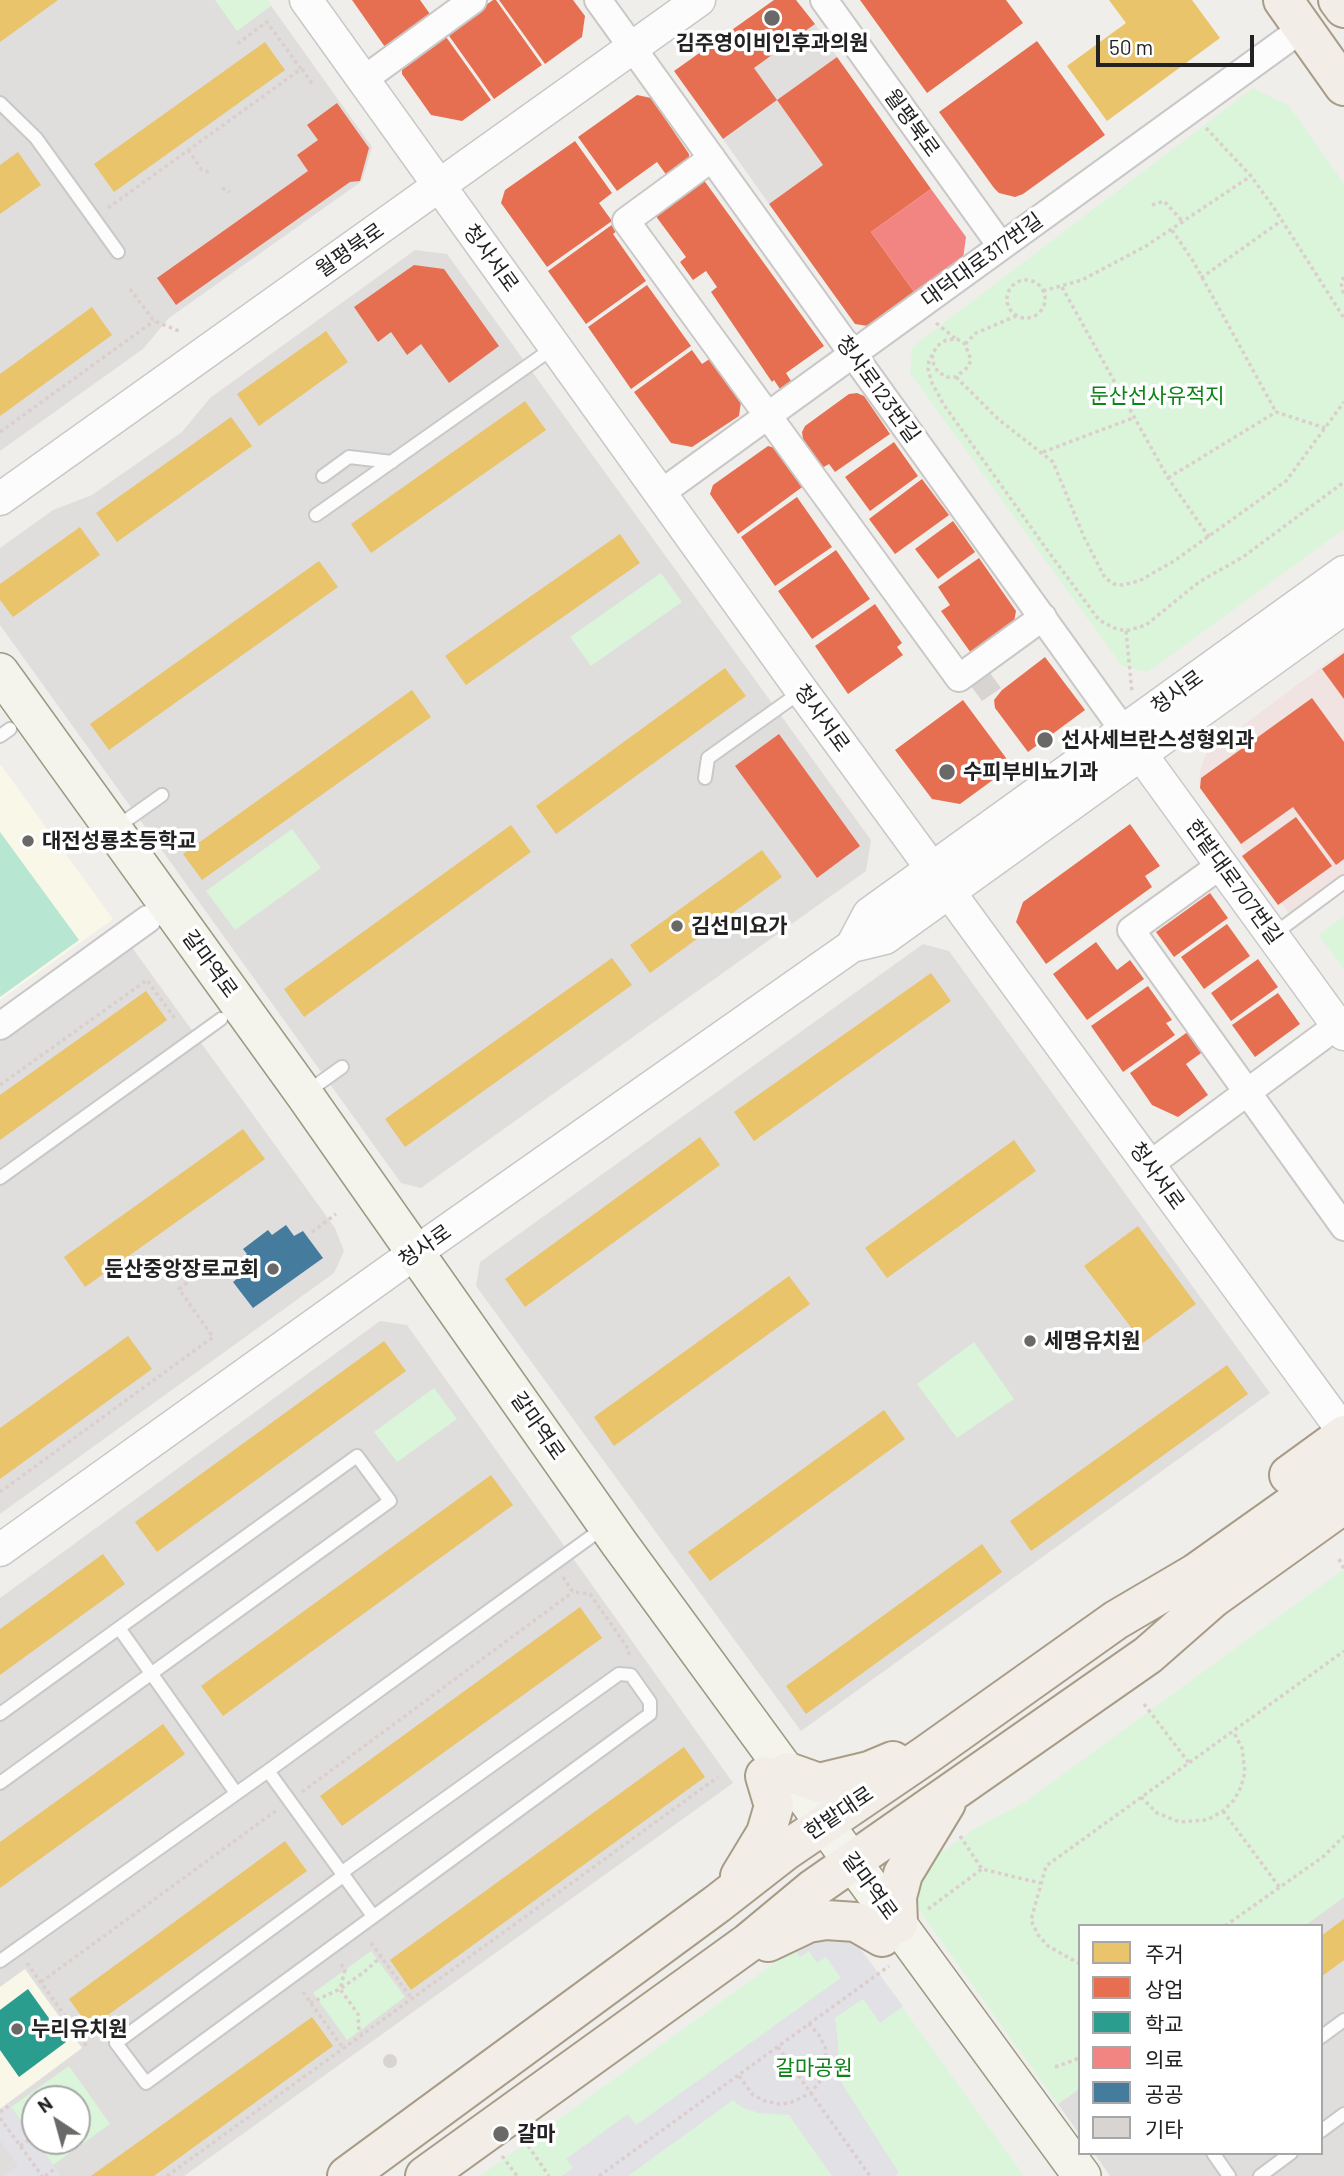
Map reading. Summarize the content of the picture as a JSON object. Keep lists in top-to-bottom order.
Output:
{
  "streets": {
    "main road": ["갈마역로", "한밭대로"],
    "street": [
      "월평북로",
      "청사서로",
      "대덕대로317번길",
      "청사로123번길",
      "청사로",
      "한밭대로707번길"
    ]
  },
  "crossings": [
    ["월평북로", "청사서로"],
    ["월평북로", "대덕대로317번길"],
    ["월평북로", "청사로123번길"],
    ["청사서로", "대덕대로317번길"],
    ["청사서로", "청사로"],
    ["대덕대로317번길", "청사로123번길"],
    ["청사로123번길", "청사로"],
    ["청사로123번길", "한밭대로707번길"],
    ["청사로", "한밭대로707번길"],
    ["청사로", "갈마역로"],
    ["갈마역로", "한밭대로"]
  ],
  "parks": ["둔산선사유적지", "갈마공원"],
  "places": [
    "김주영이비인후과의원",
    "선사세브란스성형외과",
    "수피부비뇨기과",
    "대전성룡초등학교",
    "김선미요가",
    "둔산중앙장로교회",
    "세명유치원",
    "누리유치원",
    "갈마"
  ],
  "legend": [
    "주거",
    "상업",
    "학교",
    "의료",
    "공공",
    "기타"
  ],
  "scale_bar": "50 m",
  "north": "top left"
}
